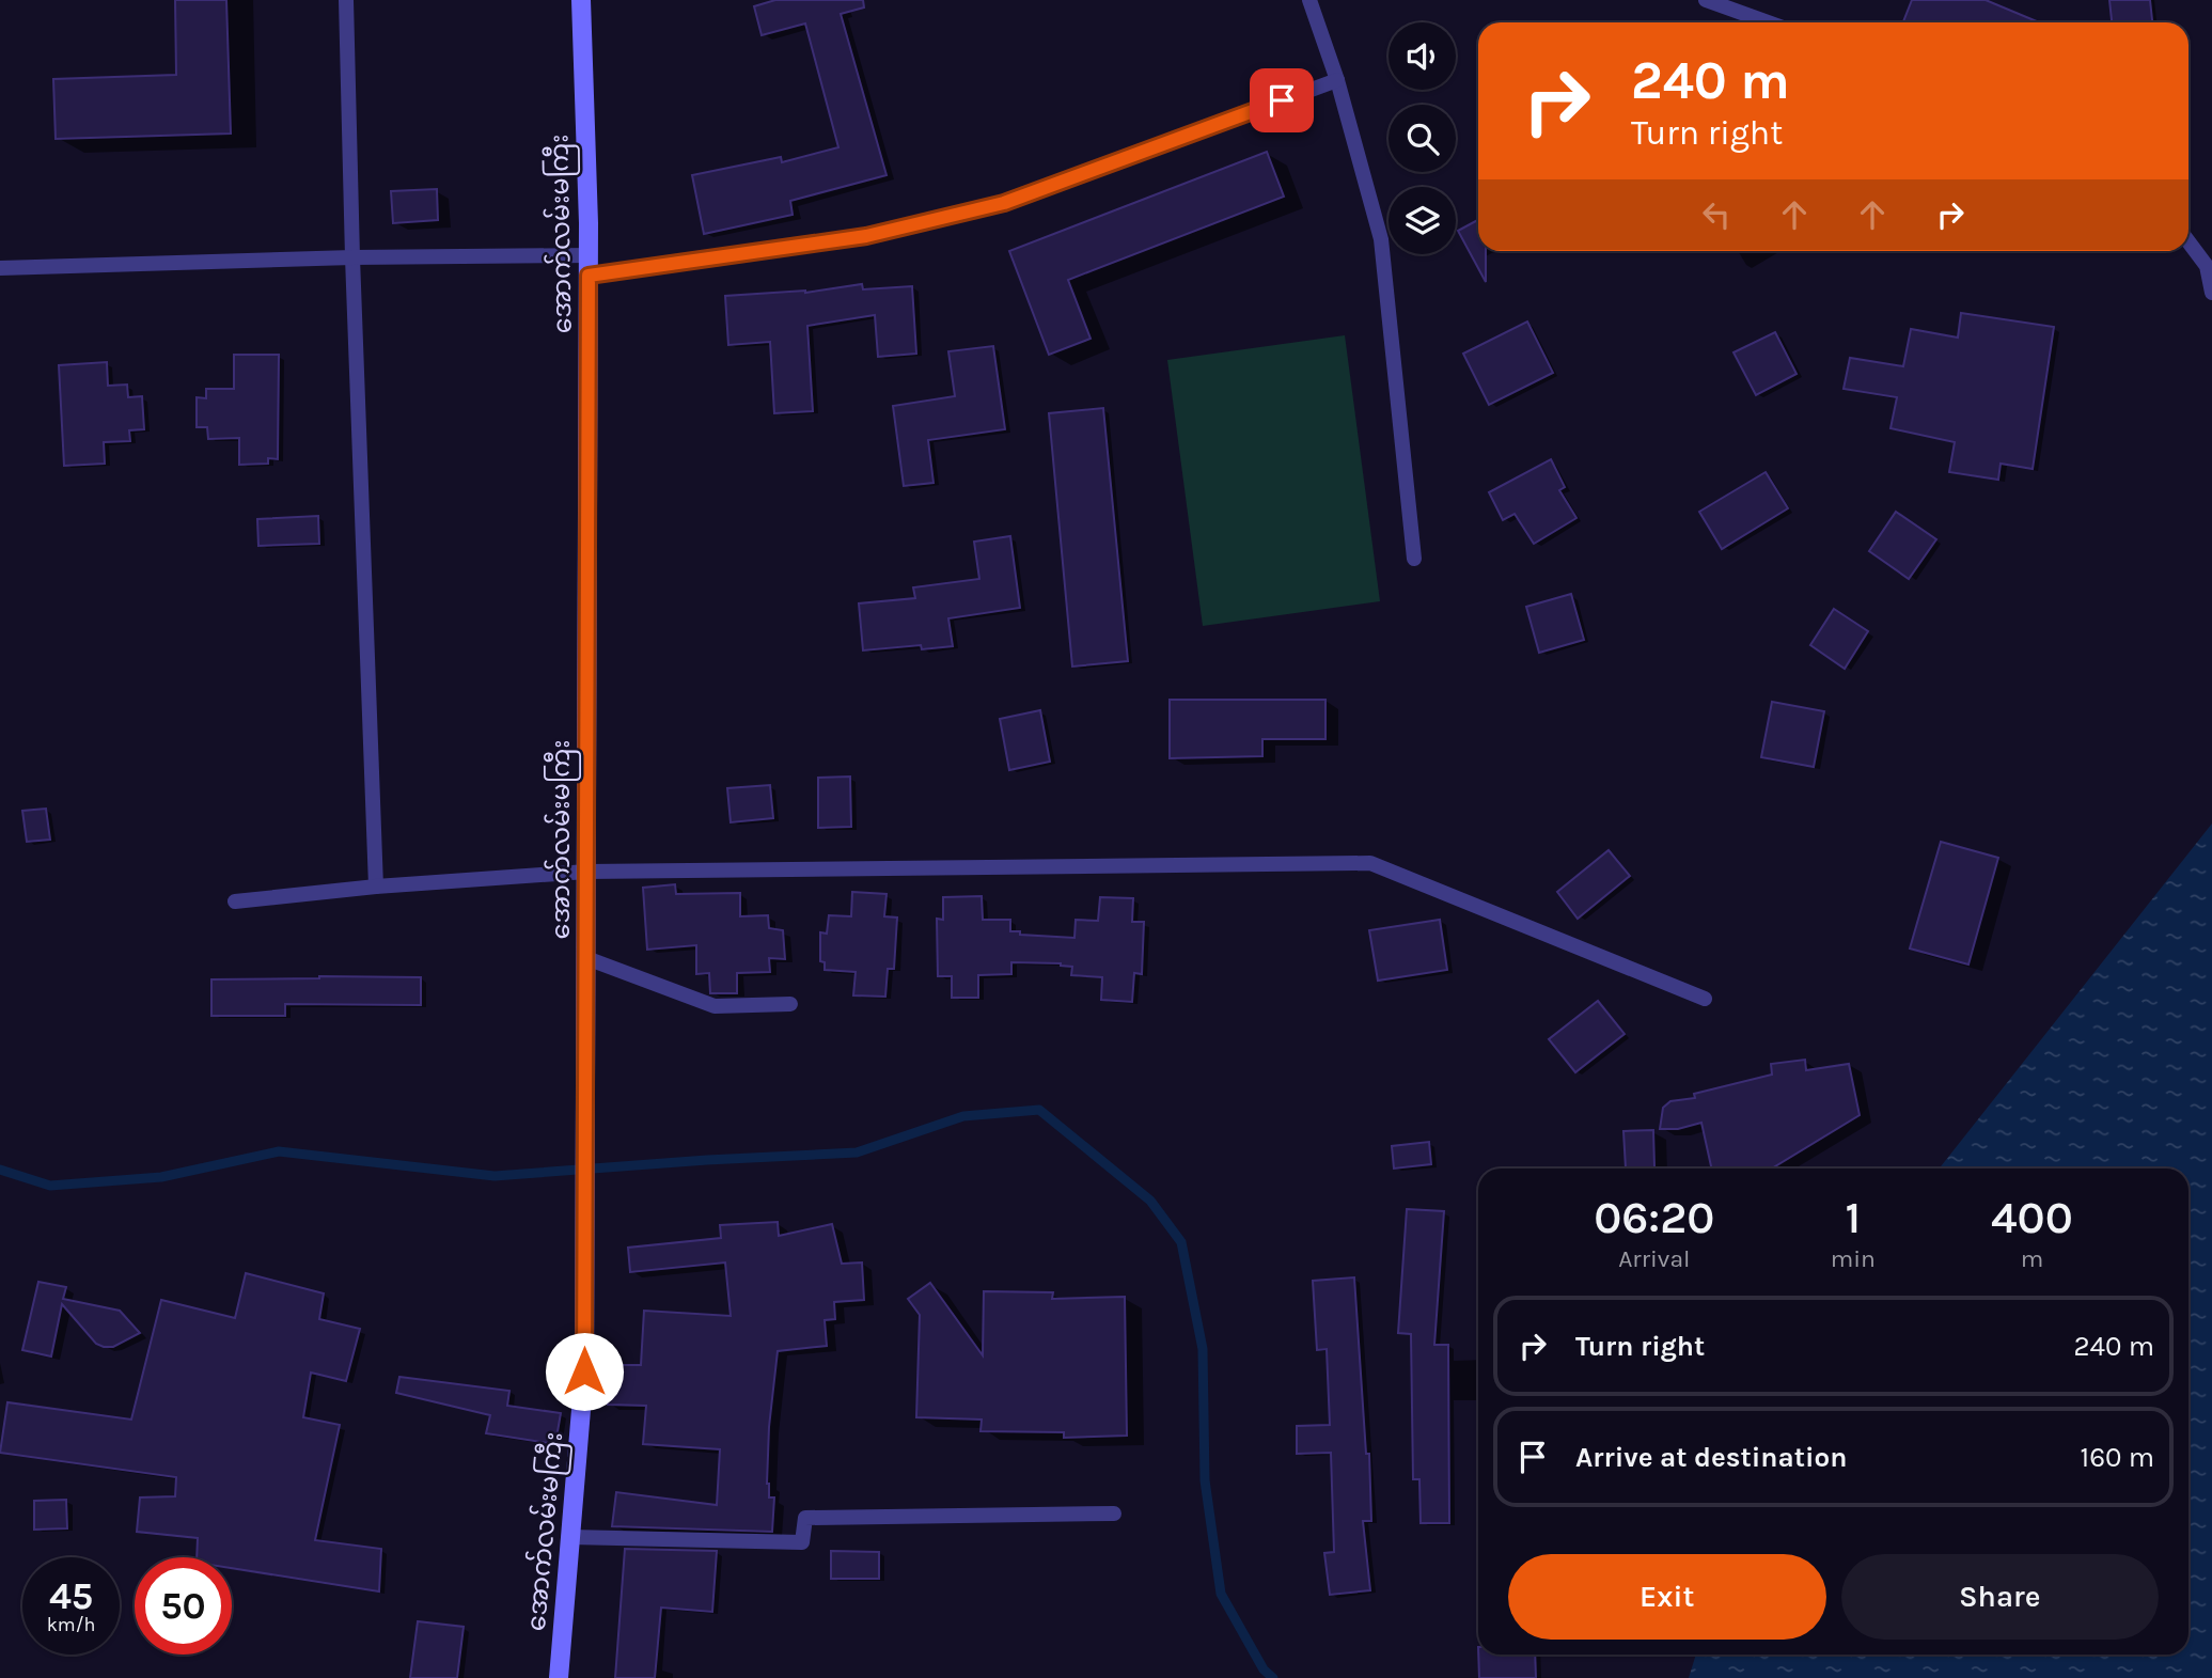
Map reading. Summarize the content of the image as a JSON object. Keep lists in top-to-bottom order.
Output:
{
  "streets": {
    "main road": ["အောက်လမ်းမကြီး"]
  },
  "page": {
    "turn": ["240 m", "Turn right"],
    "eta": [
      "06:20",
      "Arrival",
      "1",
      "min",
      "400",
      "m"
    ],
    "list": [
      {
        "name": "Turn right",
        "value": "240 m"
      },
      {
        "name": "Arrive at destination",
        "value": "160 m"
      }
    ],
    "buttons": ["Exit", "Share"],
    "speed": "45 km/h",
    "limit": "50"
  }
}
